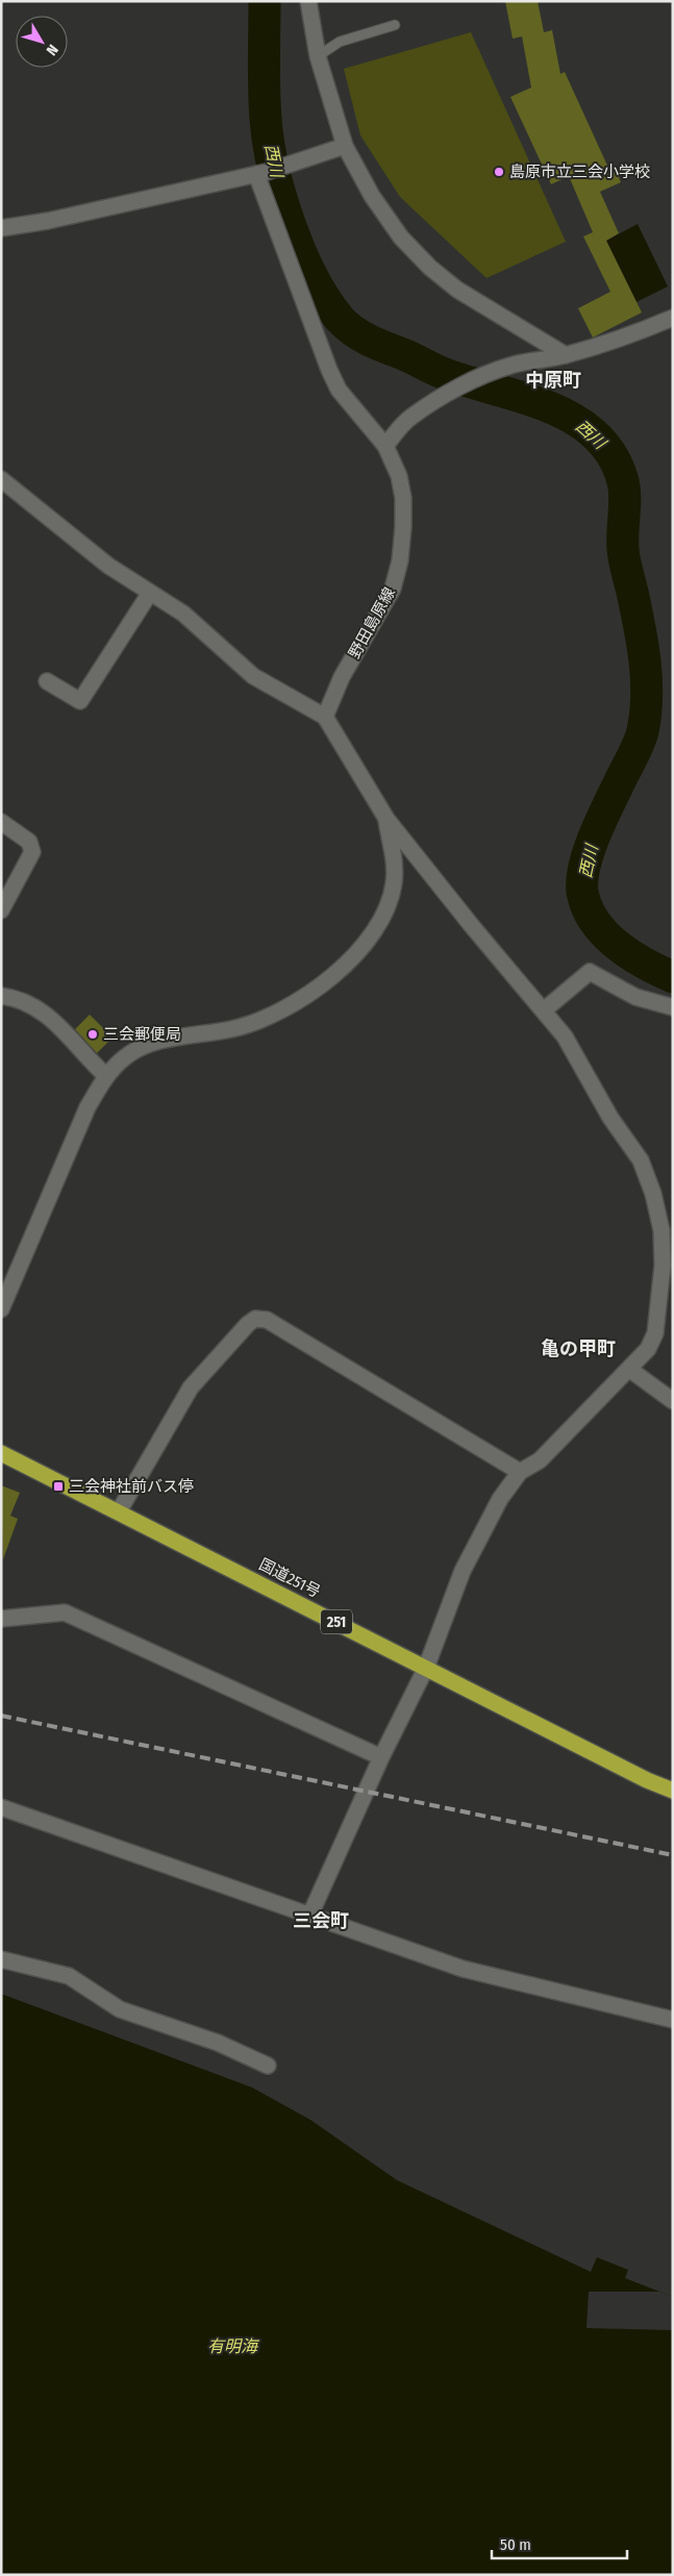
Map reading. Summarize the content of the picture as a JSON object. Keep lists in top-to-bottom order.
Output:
{
  "streets": {
    "highway": ["国道251号", "251"],
    "street": ["野田島原線"]
  },
  "districts": ["中原町", "亀の甲町", "三会町"],
  "water": ["西川", "有明海"],
  "places": {
    "other": ["島原市立三会小学校", "三会郵便局"],
    "transit": ["三会神社前バス停"]
  },
  "scale_bar": "50 m",
  "north": "bottom right"
}
